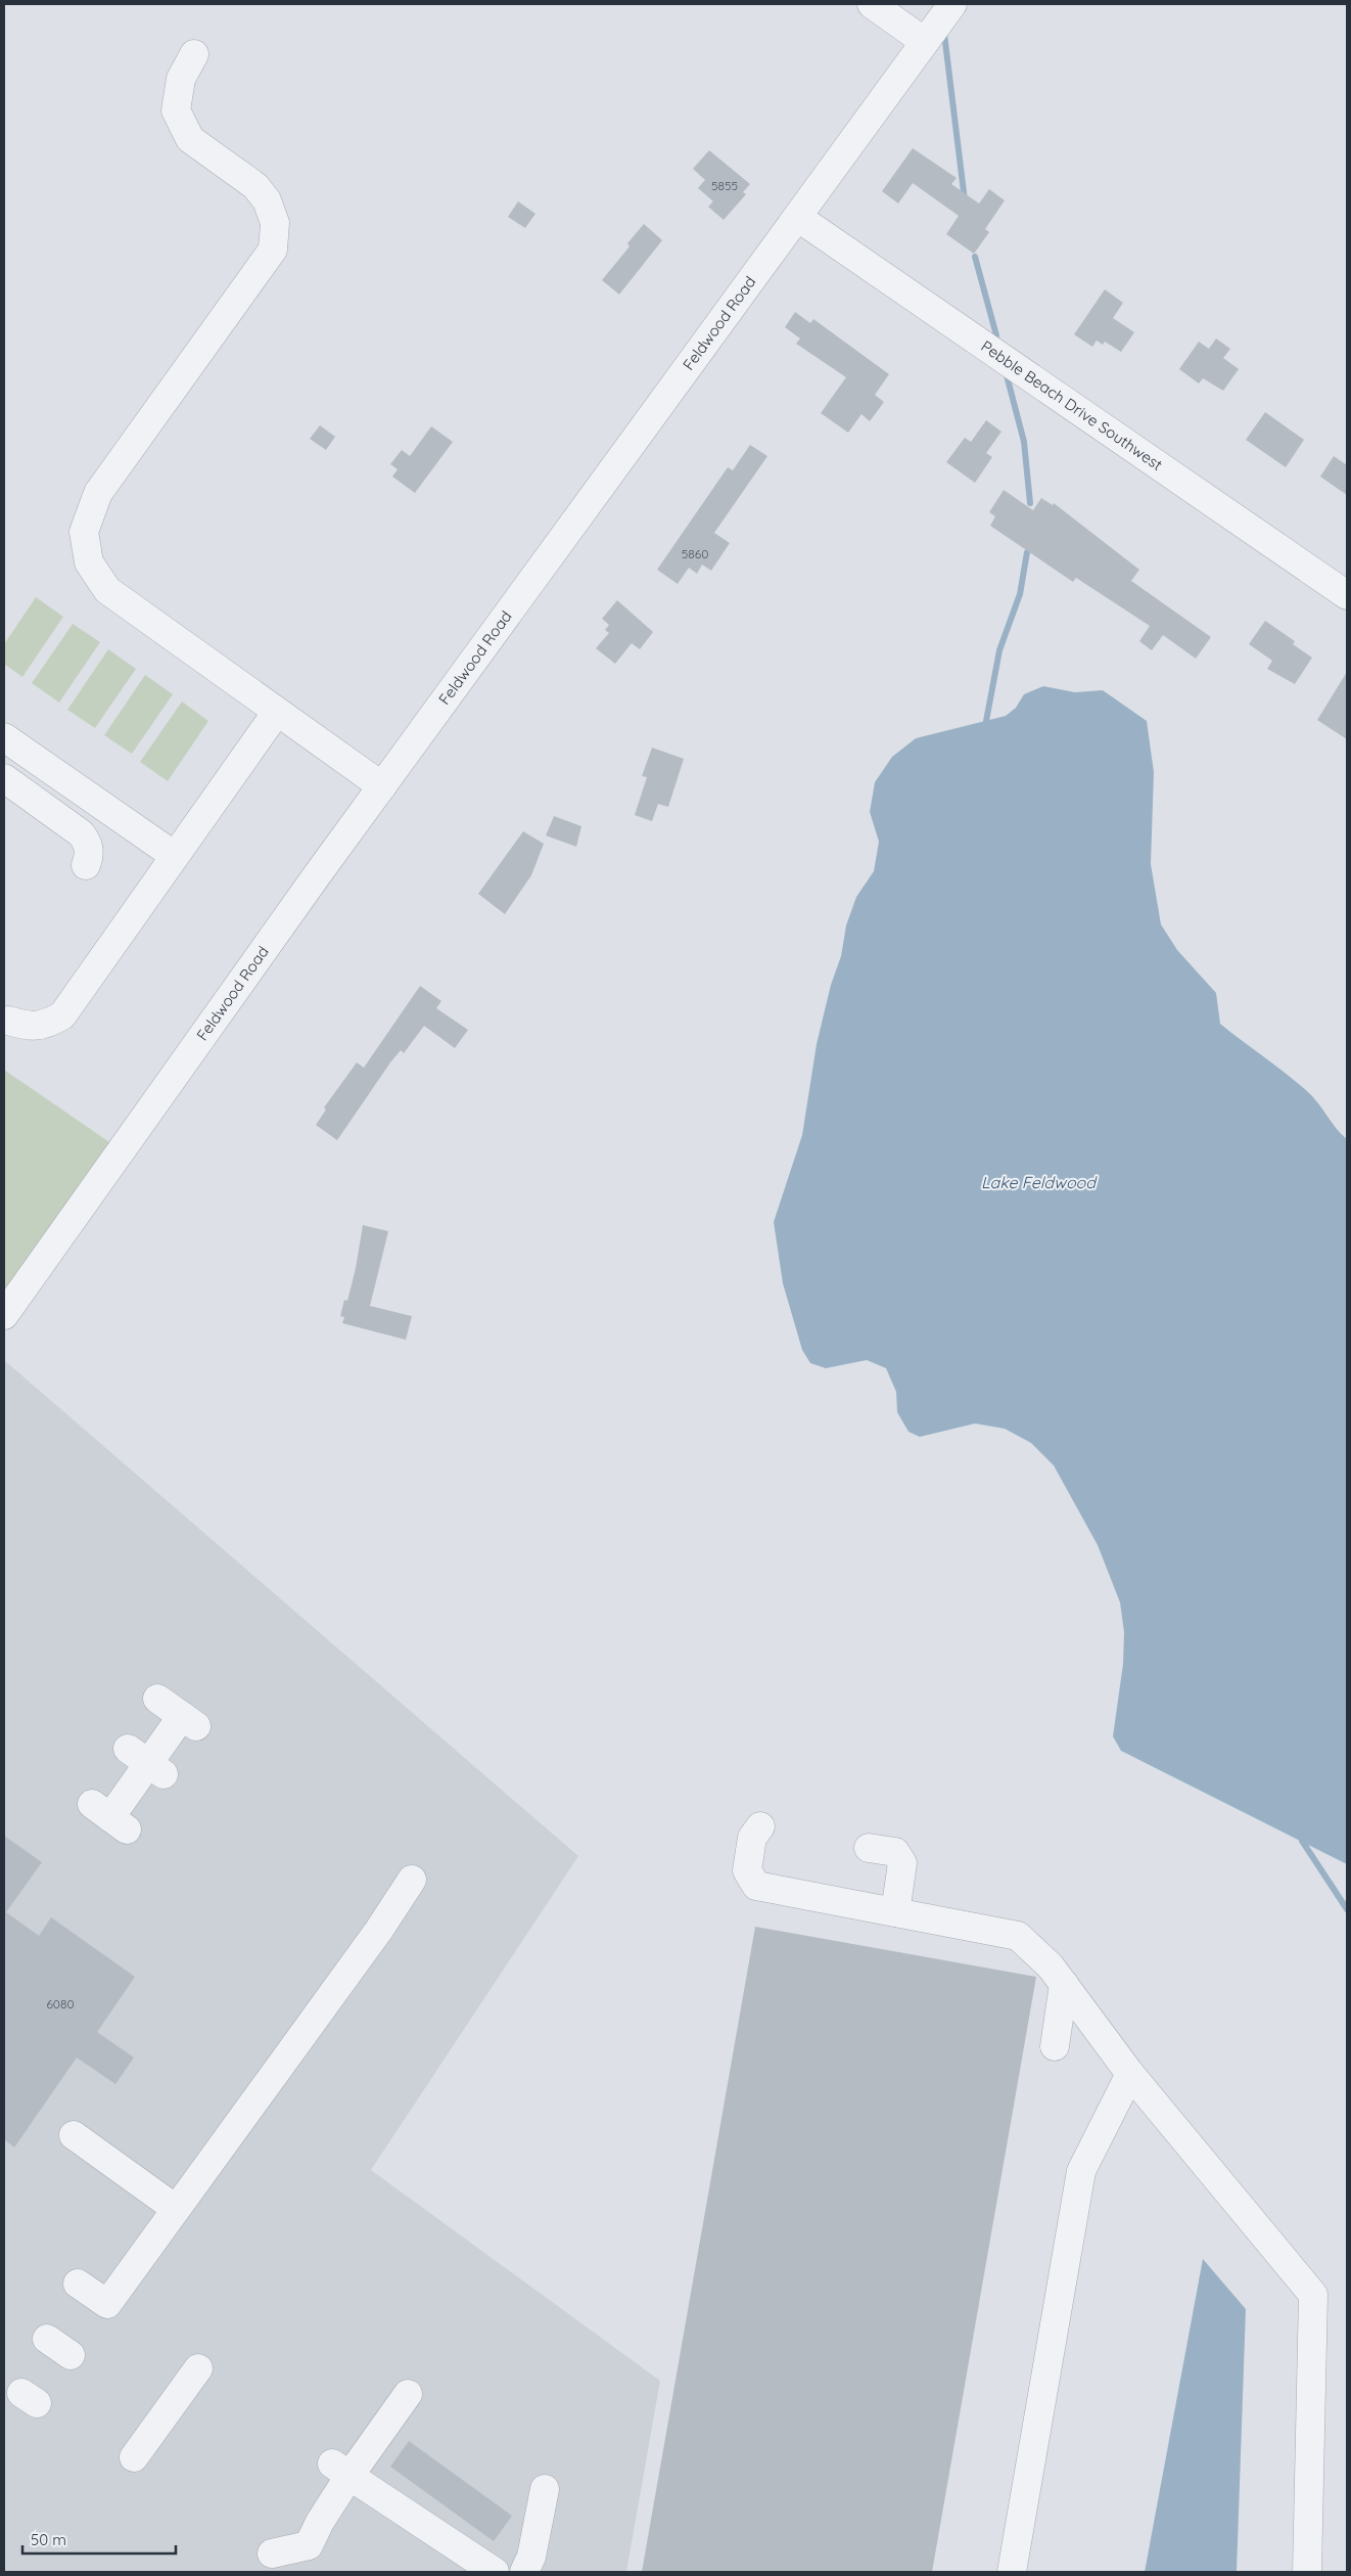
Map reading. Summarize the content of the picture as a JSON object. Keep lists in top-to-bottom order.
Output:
{
  "streets": {
    "street": ["Feldwood Road", "Pebble Beach Drive Southwest"]
  },
  "crossings": [
    ["Feldwood Road", "Pebble Beach Drive Southwest"]
  ],
  "water": ["Lake Feldwood"],
  "house_numbers": ["5855", "5860", "6080"],
  "scale_bar": "50 m"
}
